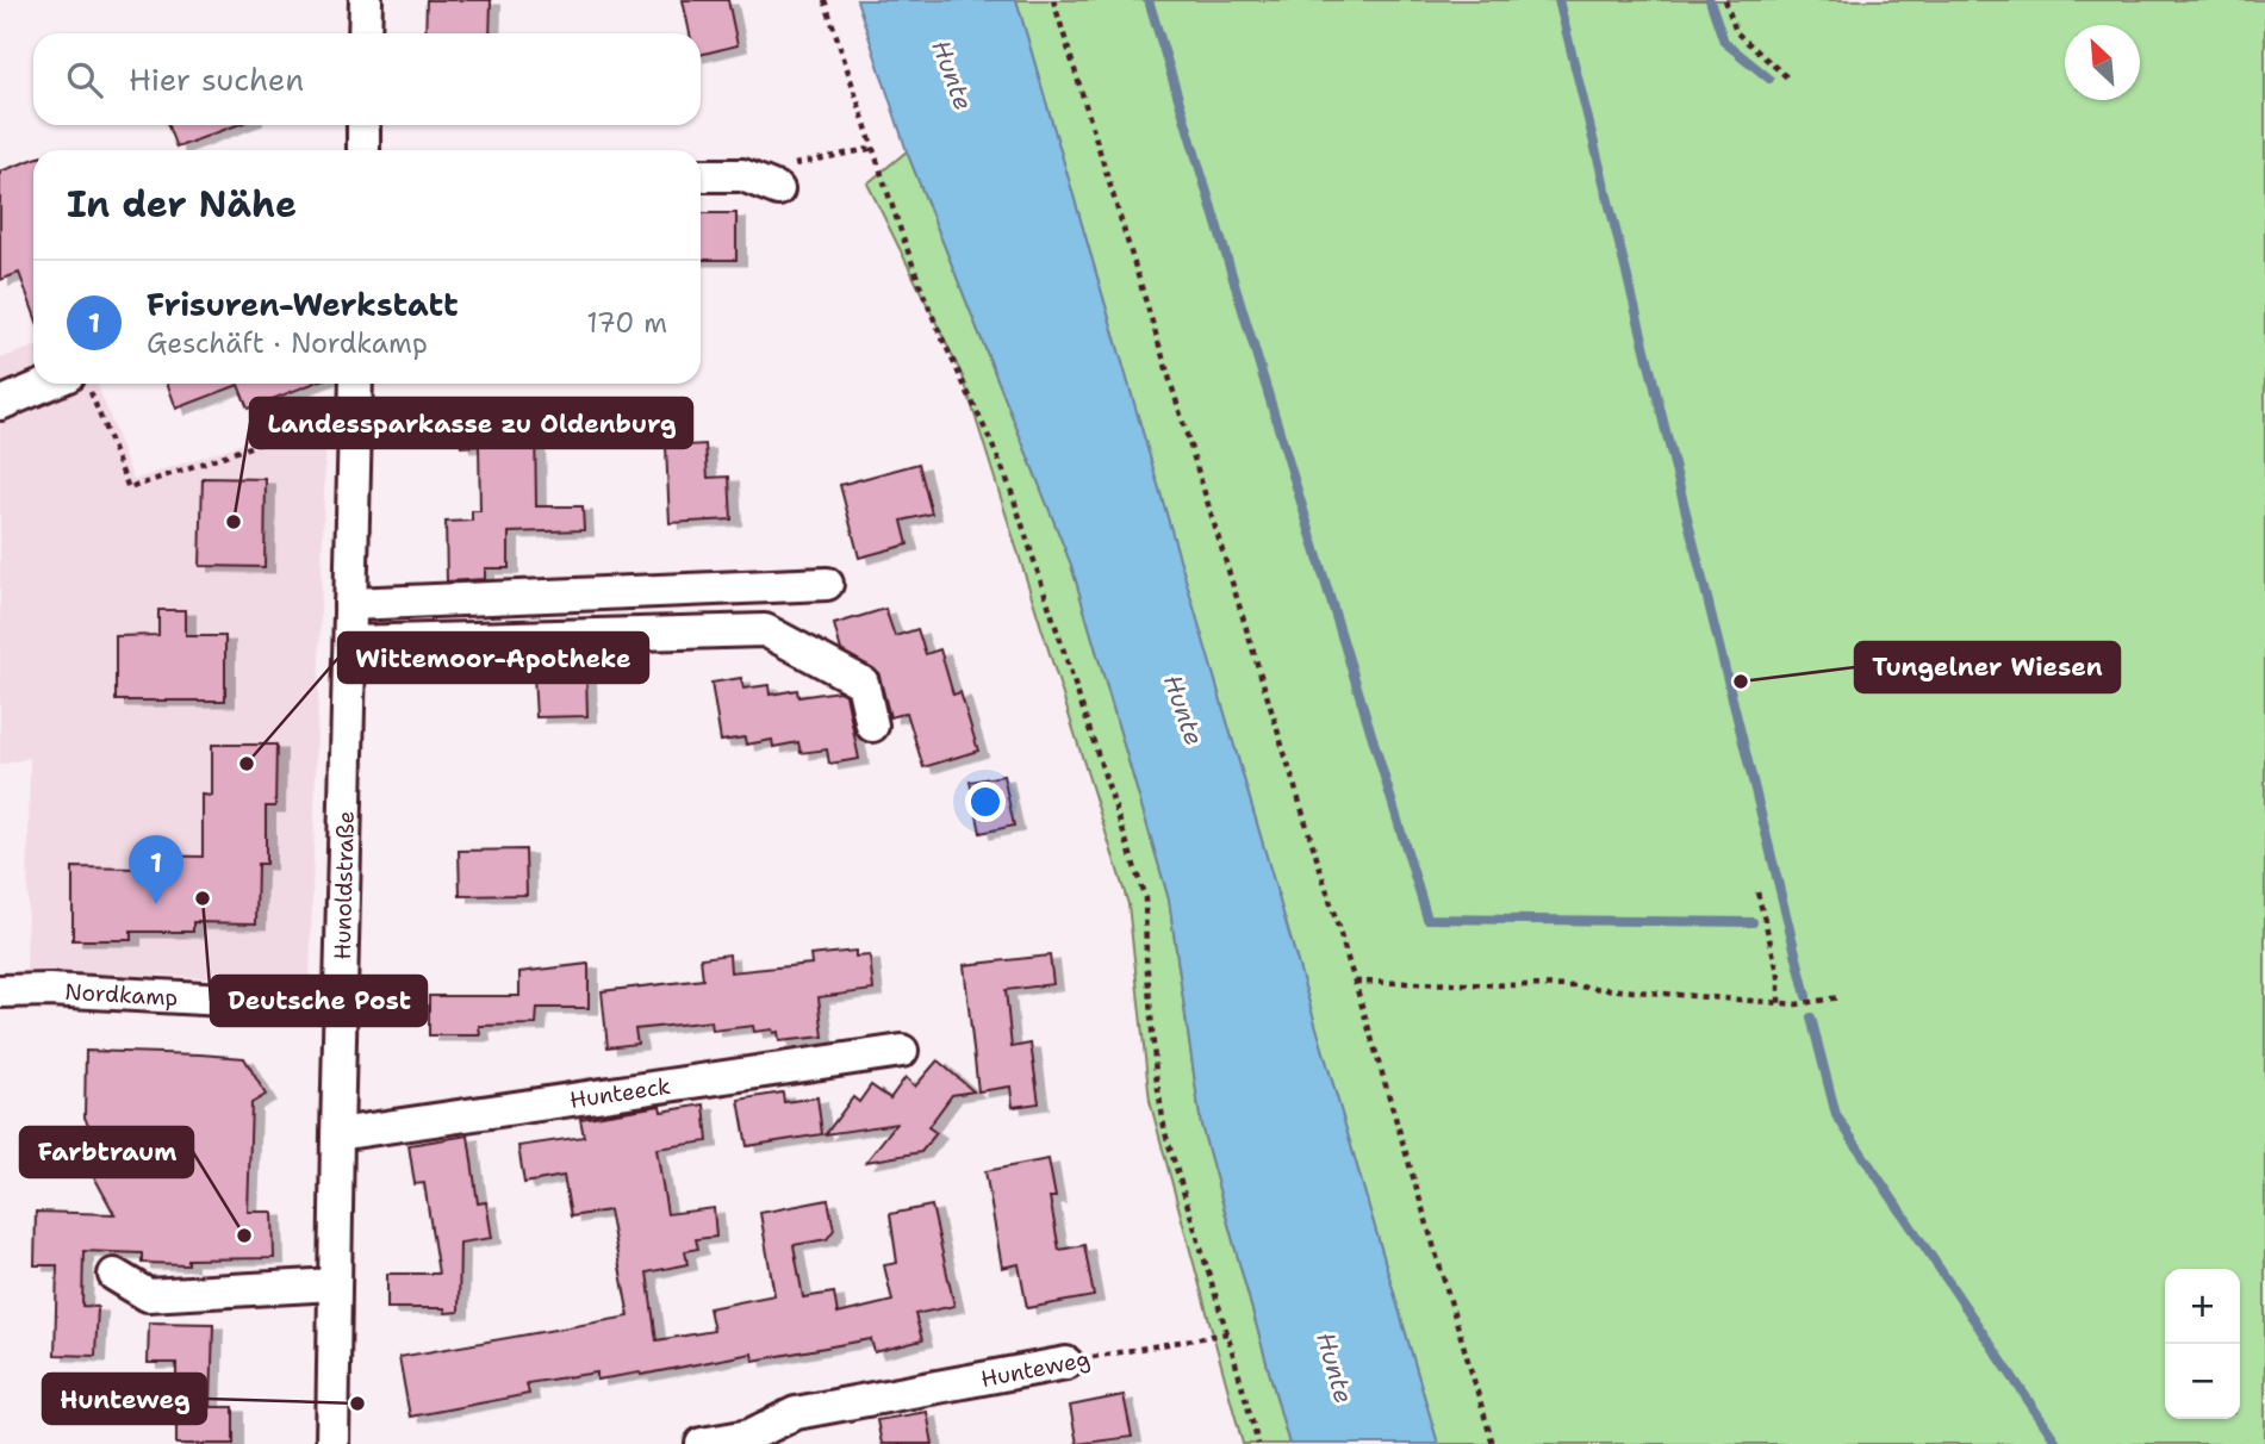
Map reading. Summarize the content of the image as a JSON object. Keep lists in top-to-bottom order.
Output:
{
  "streets": {
    "street": [
      "Hunoldstraße",
      "Nordkamp",
      "Hunteeck",
      "Hunteweg"
    ]
  },
  "crossings": [
    ["Hunoldstraße", "Nordkamp"],
    ["Hunoldstraße", "Hunteeck"]
  ],
  "water": ["Hunte"],
  "places": [
    "Landessparkasse zu Oldenburg",
    "Tungelner Wiesen",
    "Wittemoor-Apotheke",
    "Deutsche Post",
    "Farbtraum",
    "Hunteweg"
  ],
  "north": "top left",
  "page": {
    "search": "Hier suchen",
    "heading": "In der Nähe",
    "list": [
      {
        "mark": "1",
        "name": "Frisuren-Werkstatt",
        "note": "Geschäft · Nordkamp",
        "value": "170 m"
      }
    ],
    "pins": "1",
    "map_buttons": ["+", "−"]
  }
}
